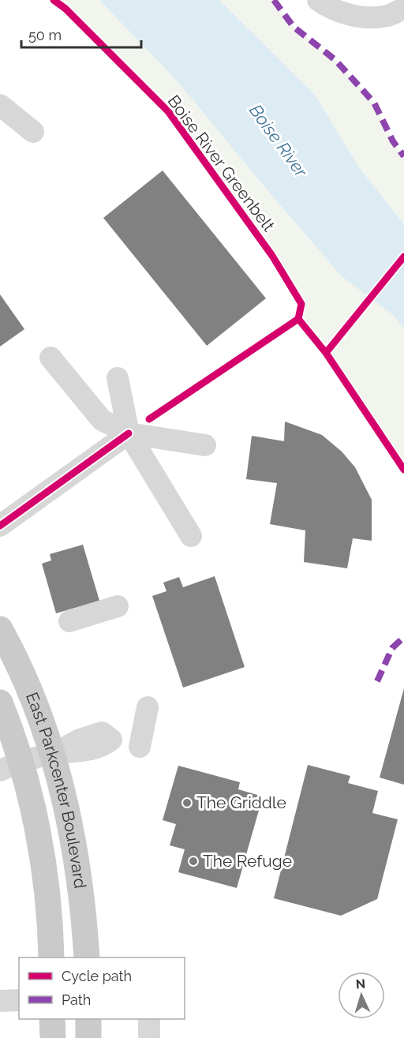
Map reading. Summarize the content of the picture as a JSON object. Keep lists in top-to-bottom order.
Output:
{
  "streets": {
    "main road": ["East Parkcenter Boulevard"],
    "cycle path": ["Boise River Greenbelt"]
  },
  "water": ["Boise River"],
  "places": ["The Griddle", "The Refuge"],
  "legend": ["Cycle path", "Path"],
  "scale_bar": "50 m",
  "north": "top"
}
